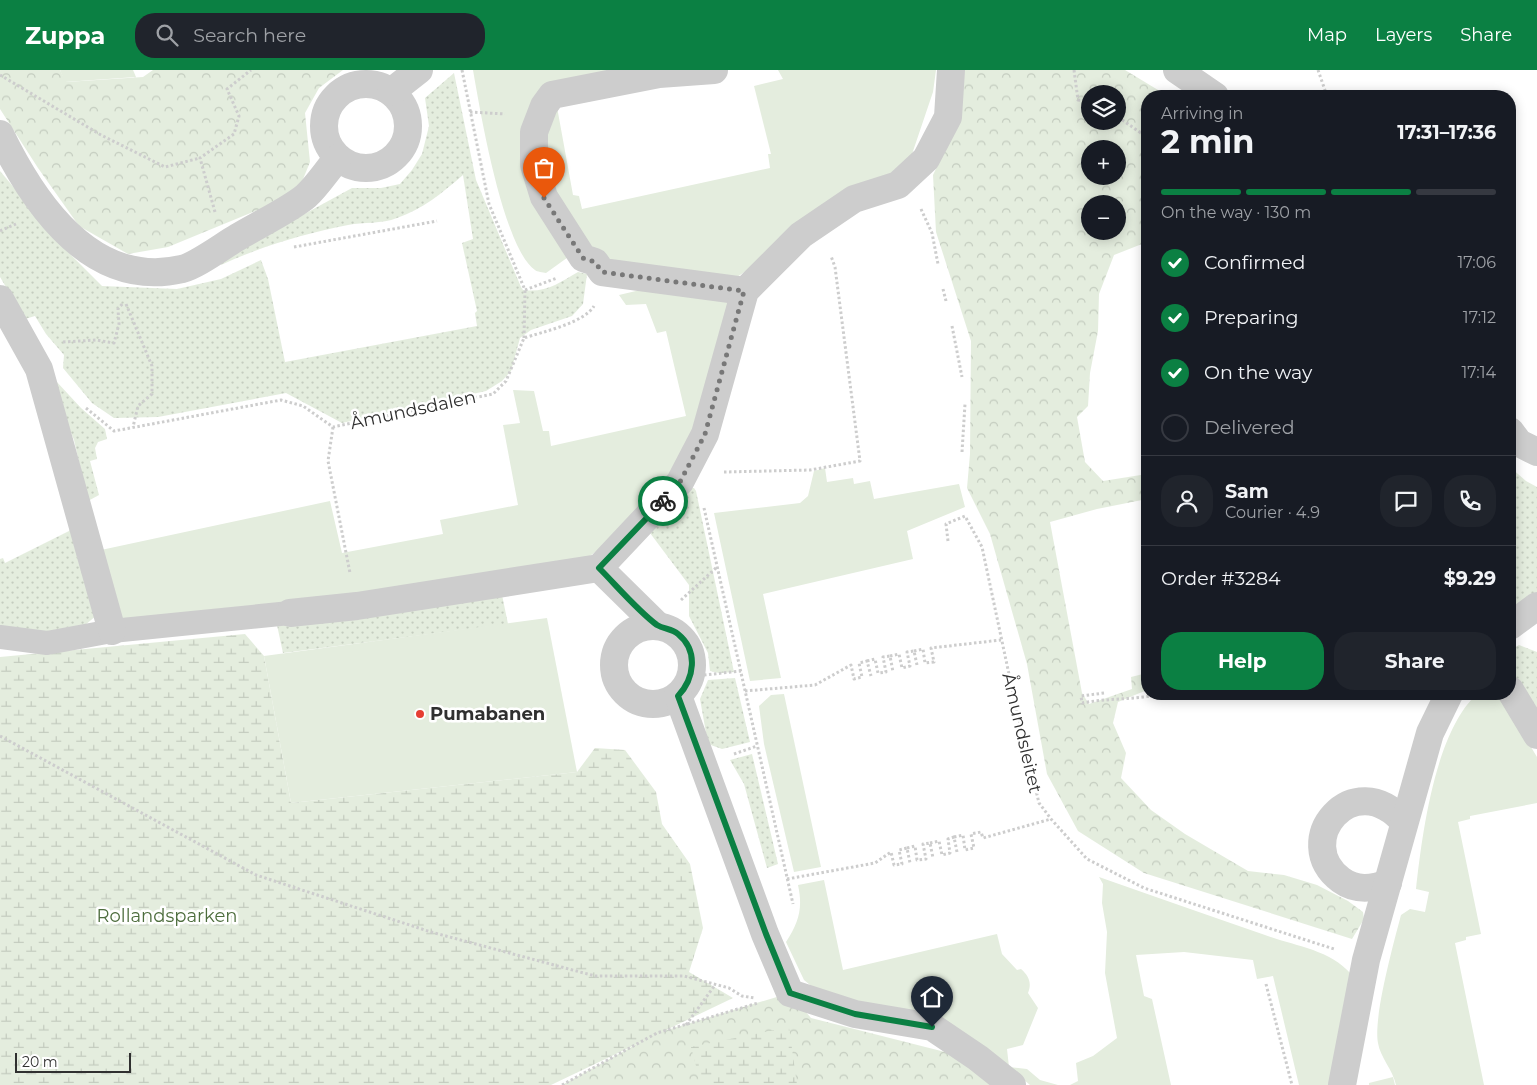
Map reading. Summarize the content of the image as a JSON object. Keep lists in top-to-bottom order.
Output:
{
  "streets": {
    "path": ["Åmundsdalen", "Åmundsleitet"]
  },
  "parks": ["Rollandsparken"],
  "places": ["Pumabanen"],
  "scale_bar": "20 m",
  "page": {
    "header": "Zuppa",
    "search": "Search here",
    "nav": ["Map", "Layers", "Share"],
    "map_buttons": ["+", "−"],
    "heading": ["2 min", "Arriving in", "17:31–17:36"],
    "panel": [
      "Sam",
      "Courier · 4.9",
      "Order #3284",
      "$9.29"
    ],
    "bar": "On the way · 130 m",
    "list": [
      ["Confirmed", "17:06"],
      ["Preparing", "17:12"],
      ["On the way", "17:14"],
      "Delivered"
    ],
    "buttons": ["Help", "Share"],
    "scale": "20 m"
  }
}
